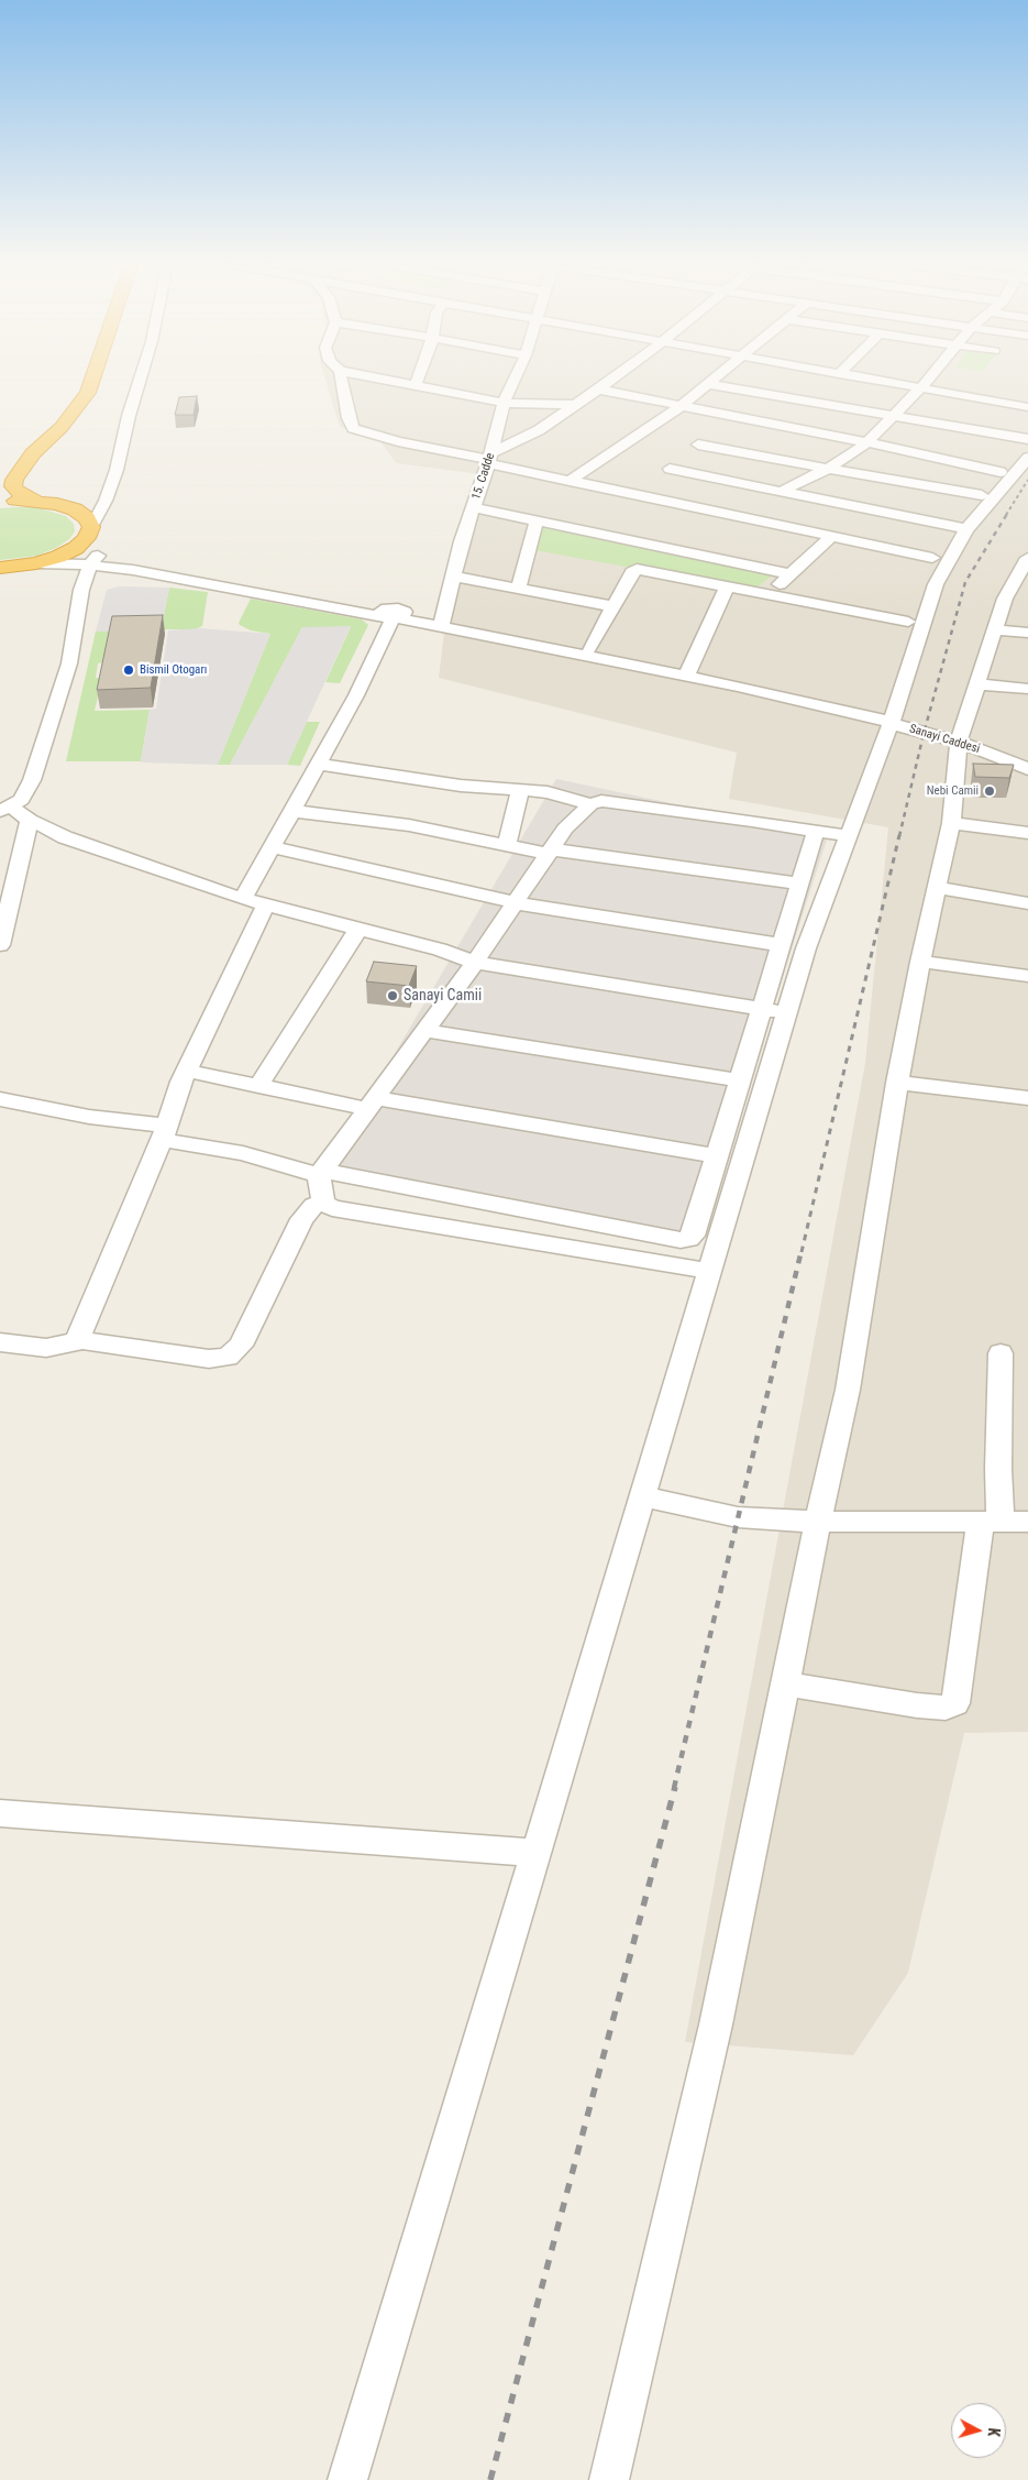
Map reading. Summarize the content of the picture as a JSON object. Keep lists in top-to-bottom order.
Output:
{
  "streets": {
    "street": ["15. Cadde", "Sanayi Caddesi"]
  },
  "places": ["Bismil Otogarı", "Nebi Camii", "Sanayi Camii"],
  "north": "right"
}
